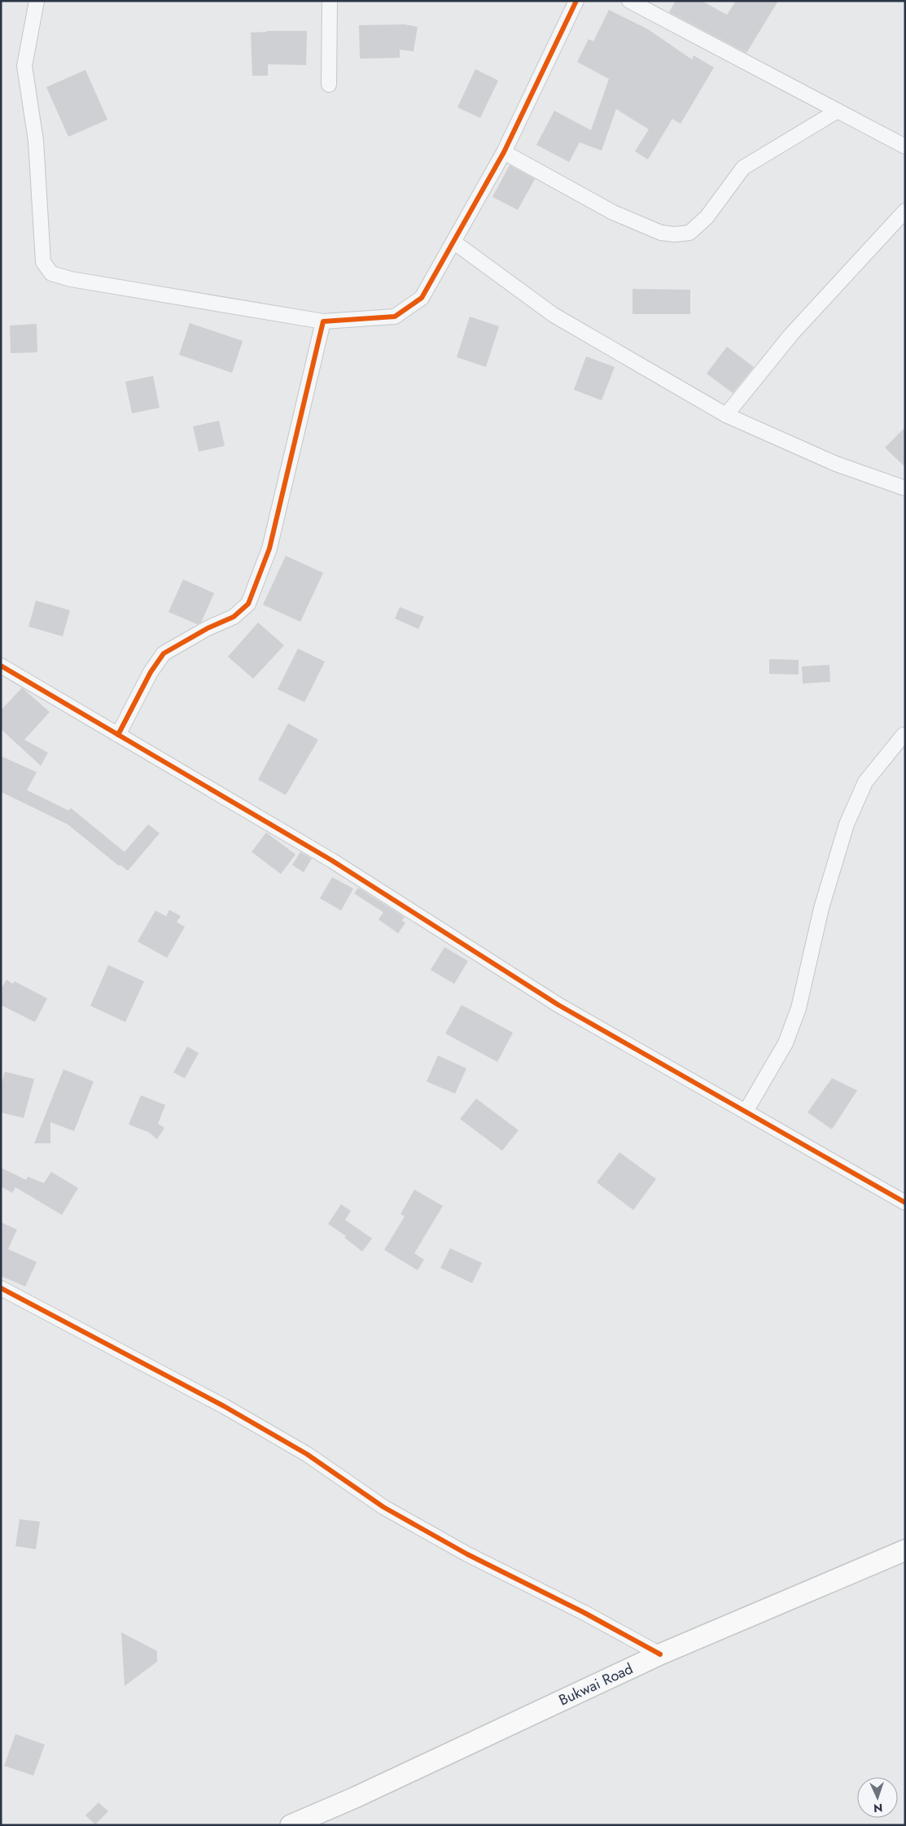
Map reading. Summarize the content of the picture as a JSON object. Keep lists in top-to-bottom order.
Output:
{
  "streets": {
    "street": ["Bukwai Road"]
  },
  "north": "bottom"
}
